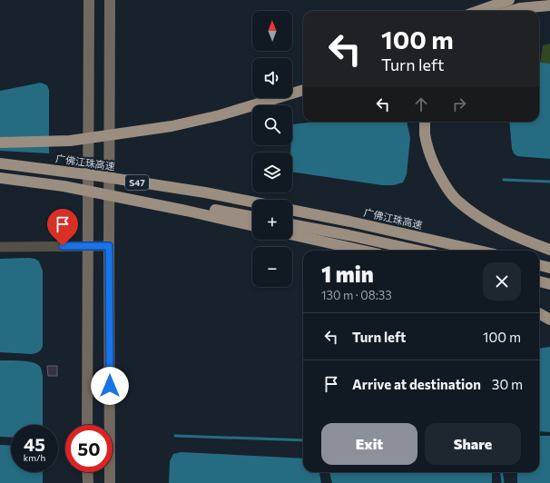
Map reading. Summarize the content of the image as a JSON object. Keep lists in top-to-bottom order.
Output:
{
  "streets": {
    "highway": ["广佛江珠高速", "S47"]
  },
  "north": "top",
  "page": {
    "map_buttons": ["+", "−"],
    "turn": ["100 m", "Turn left"],
    "heading": ["1 min", "130 m · 08:33"],
    "list": [
      {
        "name": "Turn left",
        "value": "100 m"
      },
      {
        "name": "Arrive at destination",
        "value": "30 m"
      }
    ],
    "buttons": ["Exit", "Share"],
    "speed": "45 km/h",
    "limit": "50"
  }
}
